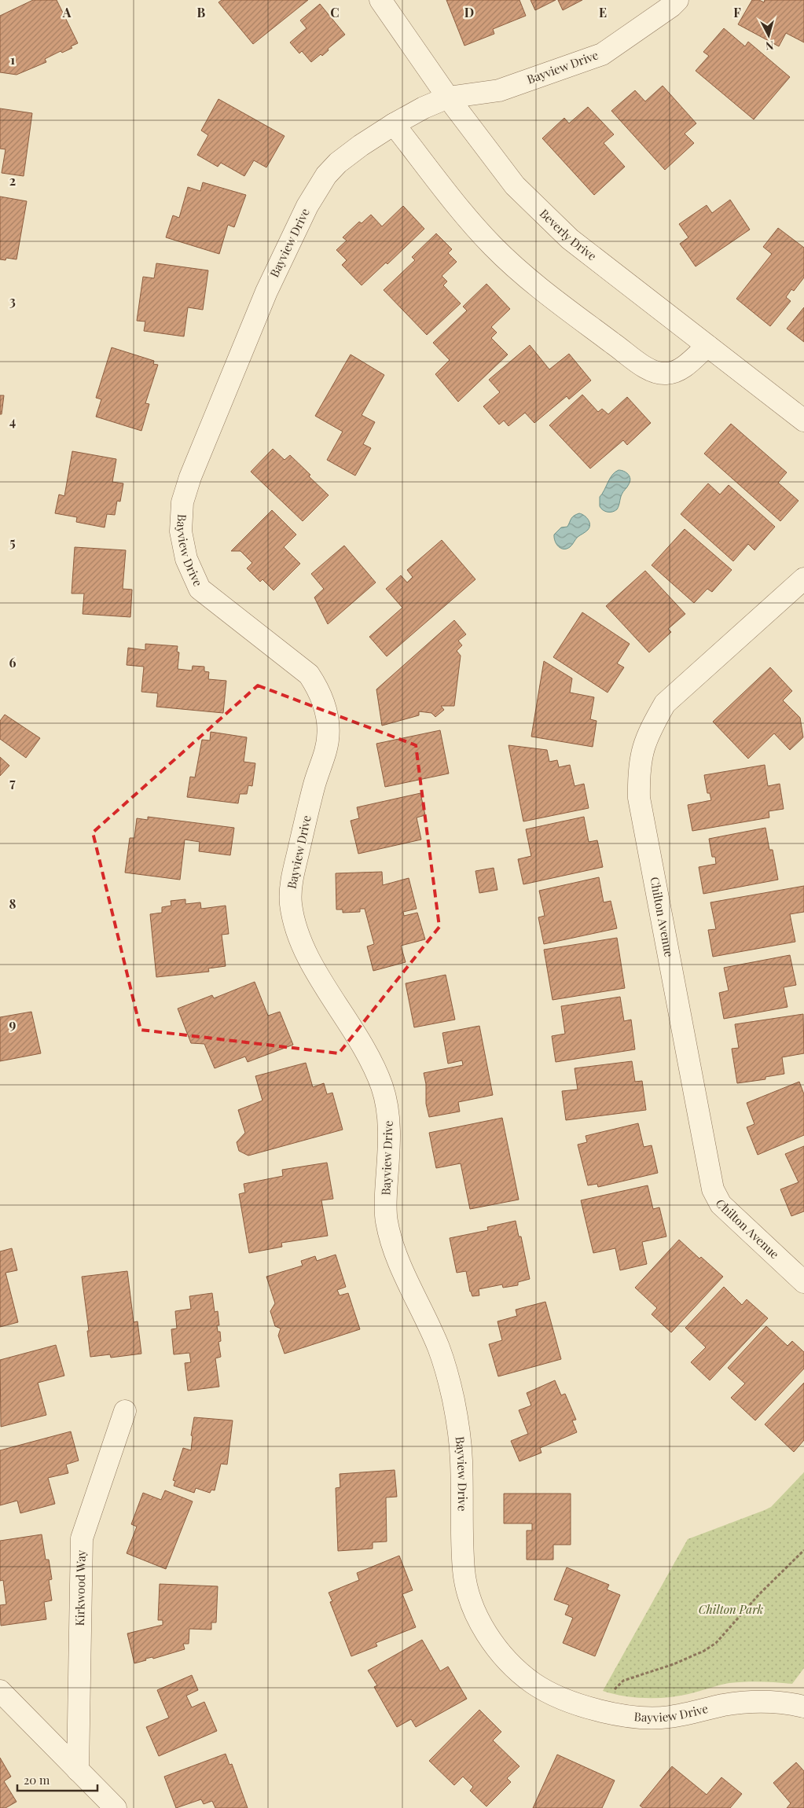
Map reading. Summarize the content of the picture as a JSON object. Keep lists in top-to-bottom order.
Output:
{
  "streets": {
    "street": [
      "Bayview Drive",
      "Beverly Drive",
      "Chilton Avenue",
      "Kirkwood Way"
    ]
  },
  "crossings": [
    ["Bayview Drive", "Beverly Drive"]
  ],
  "parks": ["Chilton Park"],
  "scale_bar": "20 m",
  "north": "bottom",
  "grid": {
    "columns": [
      "A",
      "B",
      "C",
      "D",
      "E",
      "F"
    ],
    "rows": [
      "1",
      "2",
      "3",
      "4",
      "5",
      "6",
      "7",
      "8",
      "9"
    ]
  }
}
